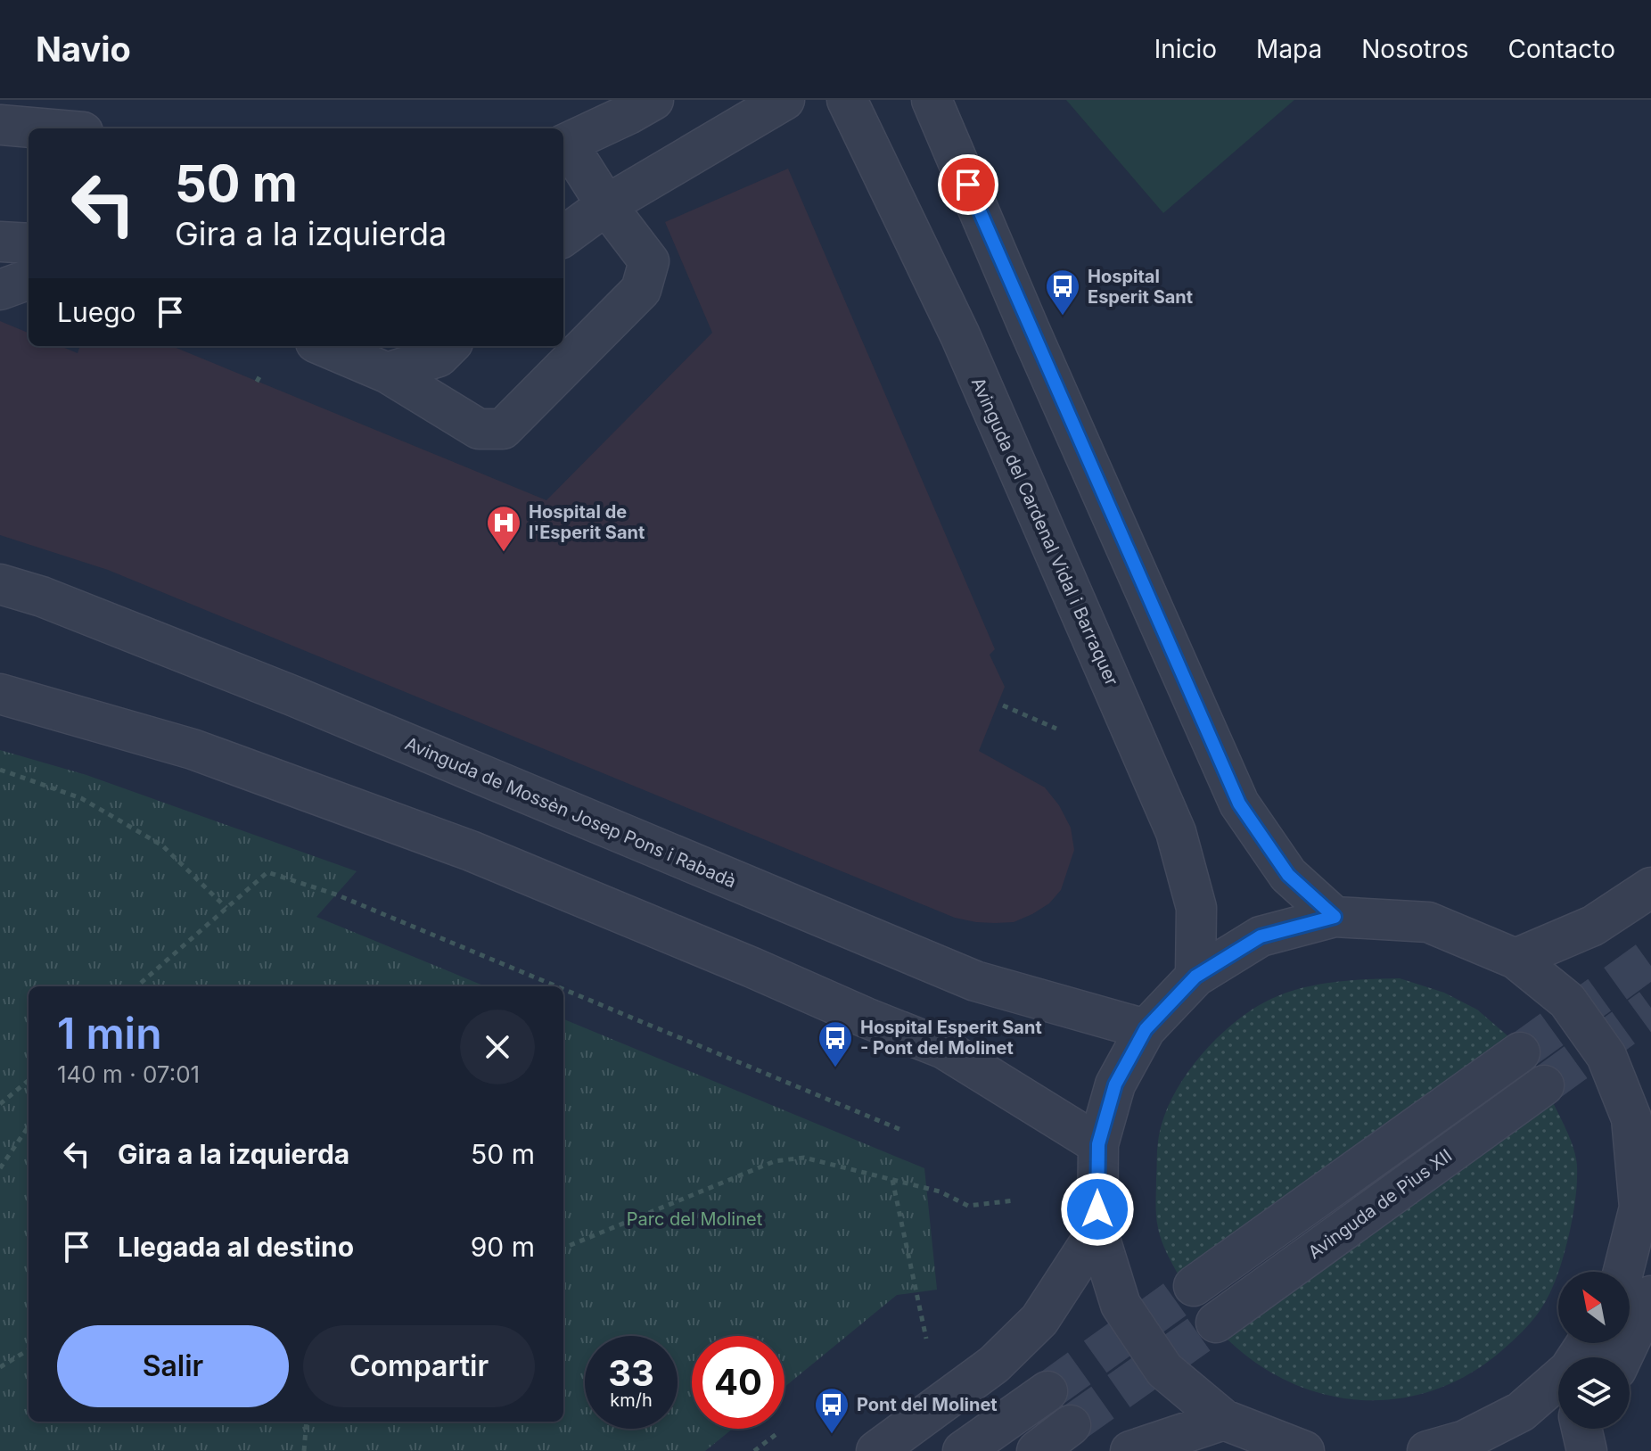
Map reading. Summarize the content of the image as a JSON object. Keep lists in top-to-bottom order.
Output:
{
  "streets": {
    "street": ["Avinguda del Cardenal Vidal i Barraquer", "Avinguda de Mossèn Josep Pons i Rabadà", "Avinguda de Pius XII"]
  },
  "parks": ["Parc del Molinet"],
  "places": {
    "bus stop": ["Hospital Esperit Sant", "Hospital Esperit Sant - Pont del Molinet", "Pont del Molinet"],
    "hospital": ["Hospital de l'Esperit Sant"]
  },
  "north": "top left",
  "page": {
    "header": "Navio",
    "nav": [
      "Inicio",
      "Mapa",
      "Nosotros",
      "Contacto"
    ],
    "turn": ["50 m", "Gira a la izquierda"],
    "then": "Luego",
    "heading": ["1 min", "140 m · 07:01"],
    "list": [
      {
        "name": "Gira a la izquierda",
        "value": "50 m"
      },
      {
        "name": "Llegada al destino",
        "value": "90 m"
      }
    ],
    "buttons": ["Salir", "Compartir"],
    "speed": "33 km/h",
    "limit": "40"
  }
}
